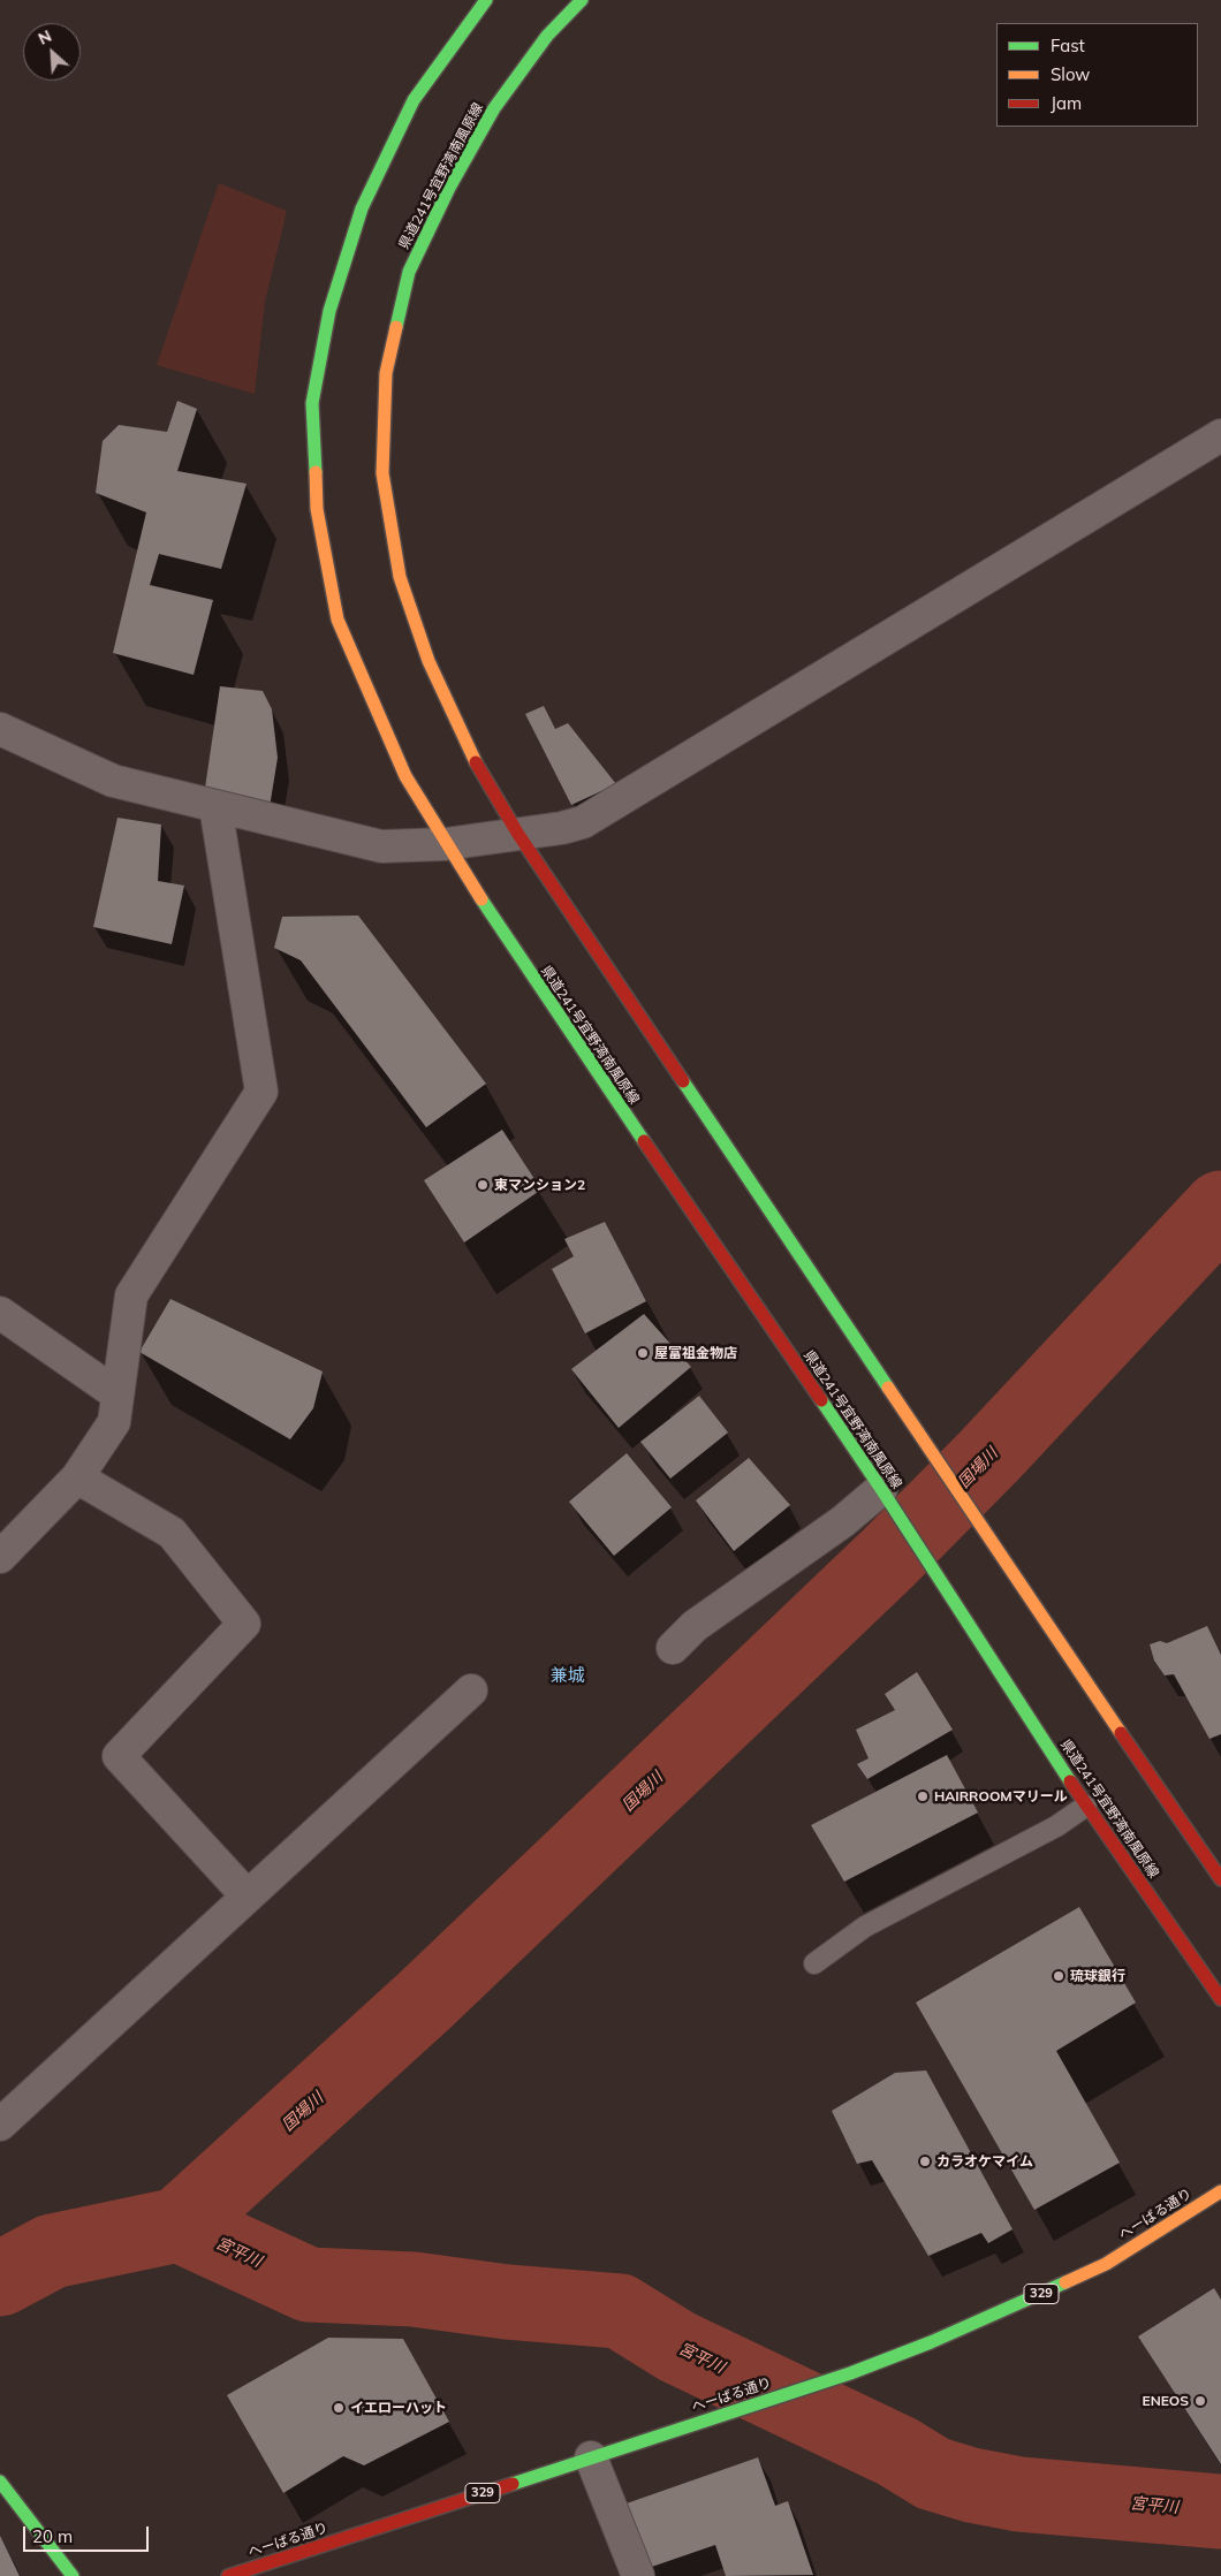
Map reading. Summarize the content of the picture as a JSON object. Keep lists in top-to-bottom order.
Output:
{
  "streets": {
    "main road": ["県道241号宜野湾南風原線", "へーばる通り", "329"]
  },
  "districts": ["兼城"],
  "water": ["国場川", "宮平川"],
  "places": [
    "東マンション2",
    "屋富祖金物店",
    "HAIRROOMマリール",
    "琉球銀行",
    "カラオケマイム",
    "ENEOS",
    "イエローハット"
  ],
  "legend": ["Fast", "Slow", "Jam"],
  "scale_bar": "20 m",
  "north": "top left"
}
